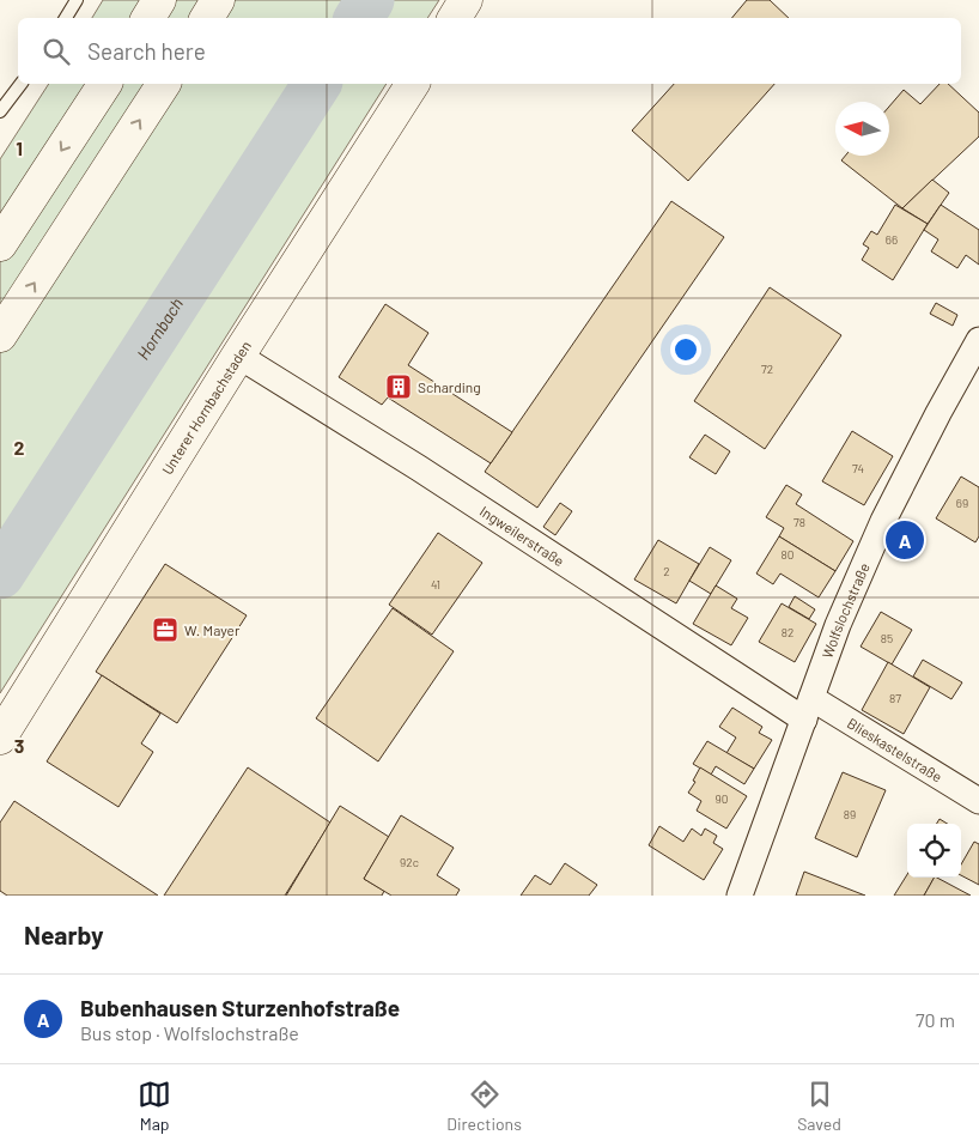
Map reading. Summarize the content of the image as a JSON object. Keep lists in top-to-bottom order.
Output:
{
  "streets": {
    "main road": ["Unterer Hornbachstaden"],
    "street": ["Ingweilerstraße", "Wolfslochstraße", "Blieskastelstraße"]
  },
  "crossings": [
    ["Unterer Hornbachstaden", "Ingweilerstraße"],
    ["Ingweilerstraße", "Wolfslochstraße"],
    ["Ingweilerstraße", "Blieskastelstraße"],
    ["Wolfslochstraße", "Blieskastelstraße"]
  ],
  "water": ["Hornbach"],
  "places": {
    "building": ["Scharding"],
    "office": ["W. Mayer"]
  },
  "house_numbers": [
    "66",
    "72",
    "74",
    "69",
    "78",
    "80",
    "2",
    "41",
    "82",
    "85",
    "87",
    "90",
    "89",
    "92c"
  ],
  "north": "left",
  "page": {
    "search": "Search here",
    "pins": "A",
    "heading": "Nearby",
    "list": [
      {
        "mark": "A",
        "name": "Bubenhausen Sturzenhofstraße",
        "note": "Bus stop · Wolfslochstraße",
        "value": "70 m"
      }
    ],
    "nav": ["Map", "Directions", "Saved"]
  },
  "grid": {
    "rows": ["1", "2", "3"]
  }
}
